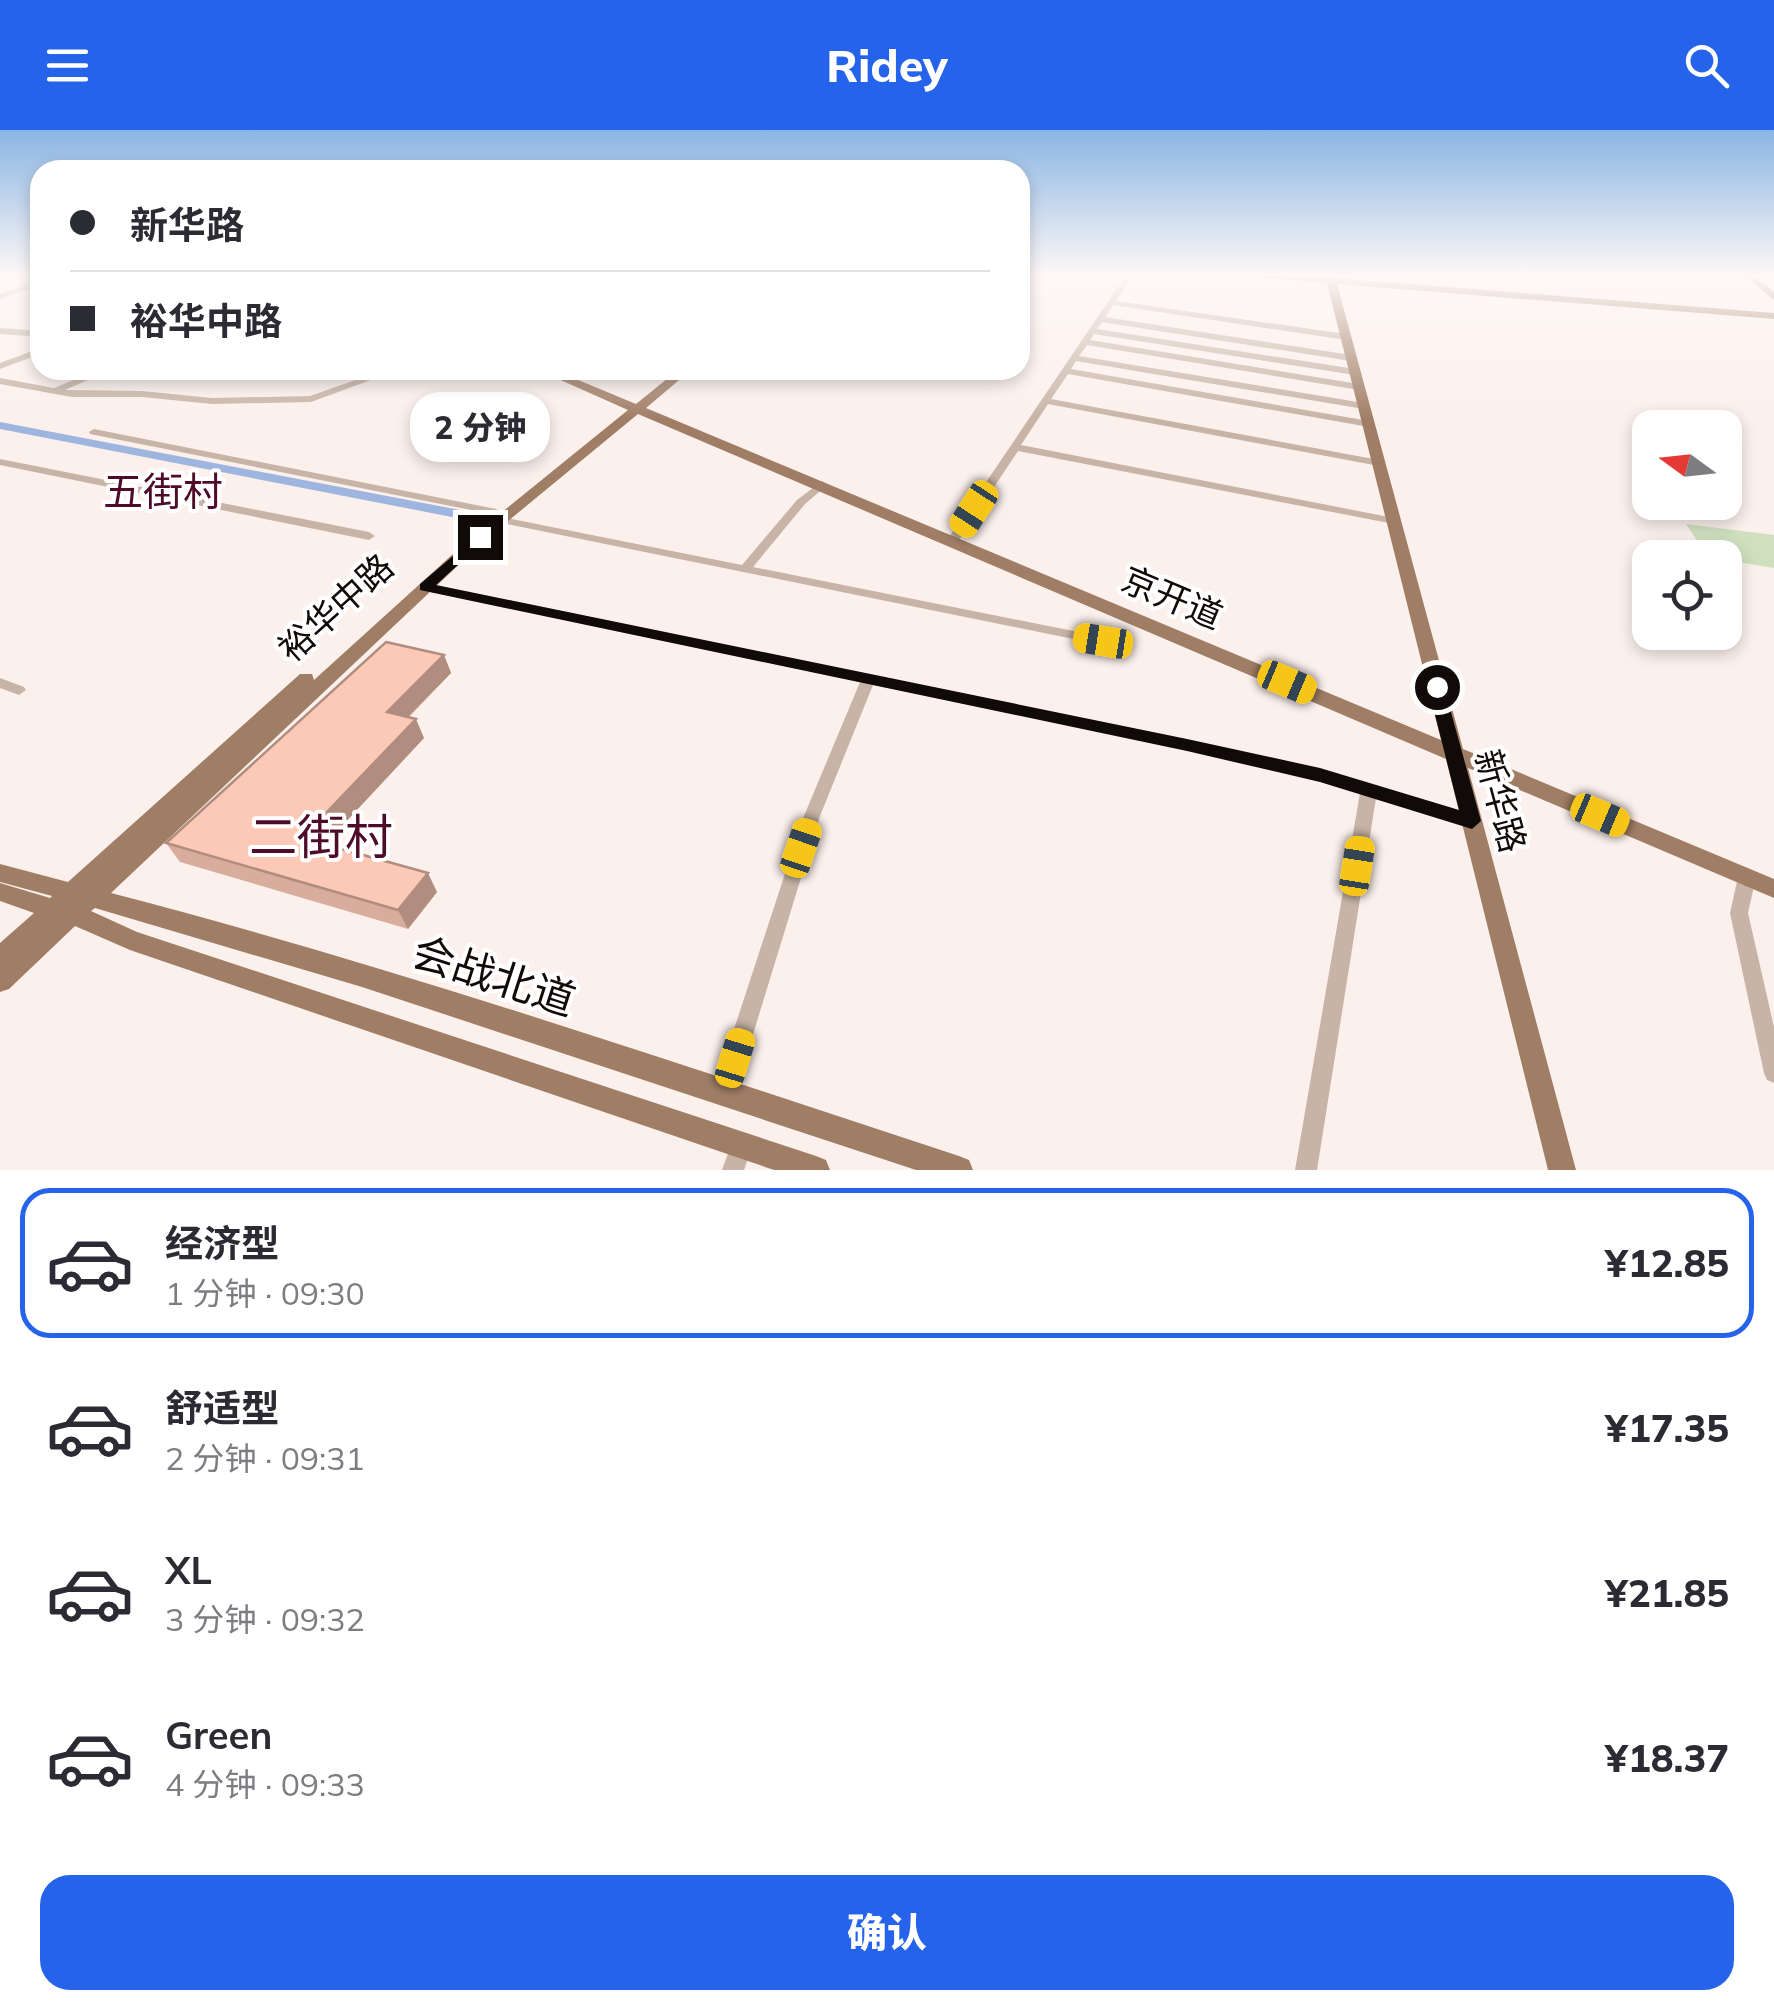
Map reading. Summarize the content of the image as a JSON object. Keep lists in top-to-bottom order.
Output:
{
  "streets": {
    "main road": [
      "京开道",
      "裕华中路",
      "新华路",
      "会战北道"
    ]
  },
  "crossings": [
    ["京开道", "裕华中路"],
    ["京开道", "新华路"],
    ["裕华中路", "会战北道"]
  ],
  "districts": ["五街村", "二街村"],
  "north": "left",
  "page": {
    "header": "Ridey",
    "banner": ["新华路", "裕华中路"],
    "bubble": "2 分钟",
    "list": [
      {
        "name": "经济型",
        "note": "1 分钟 · 09:30",
        "value": "¥12.85"
      },
      {
        "name": "舒适型",
        "note": "2 分钟 · 09:31",
        "value": "¥17.35"
      },
      {
        "name": "XL",
        "note": "3 分钟 · 09:32",
        "value": "¥21.85"
      },
      {
        "name": "Green",
        "note": "4 分钟 · 09:33",
        "value": "¥18.37"
      }
    ],
    "buttons": "确认"
  }
}
